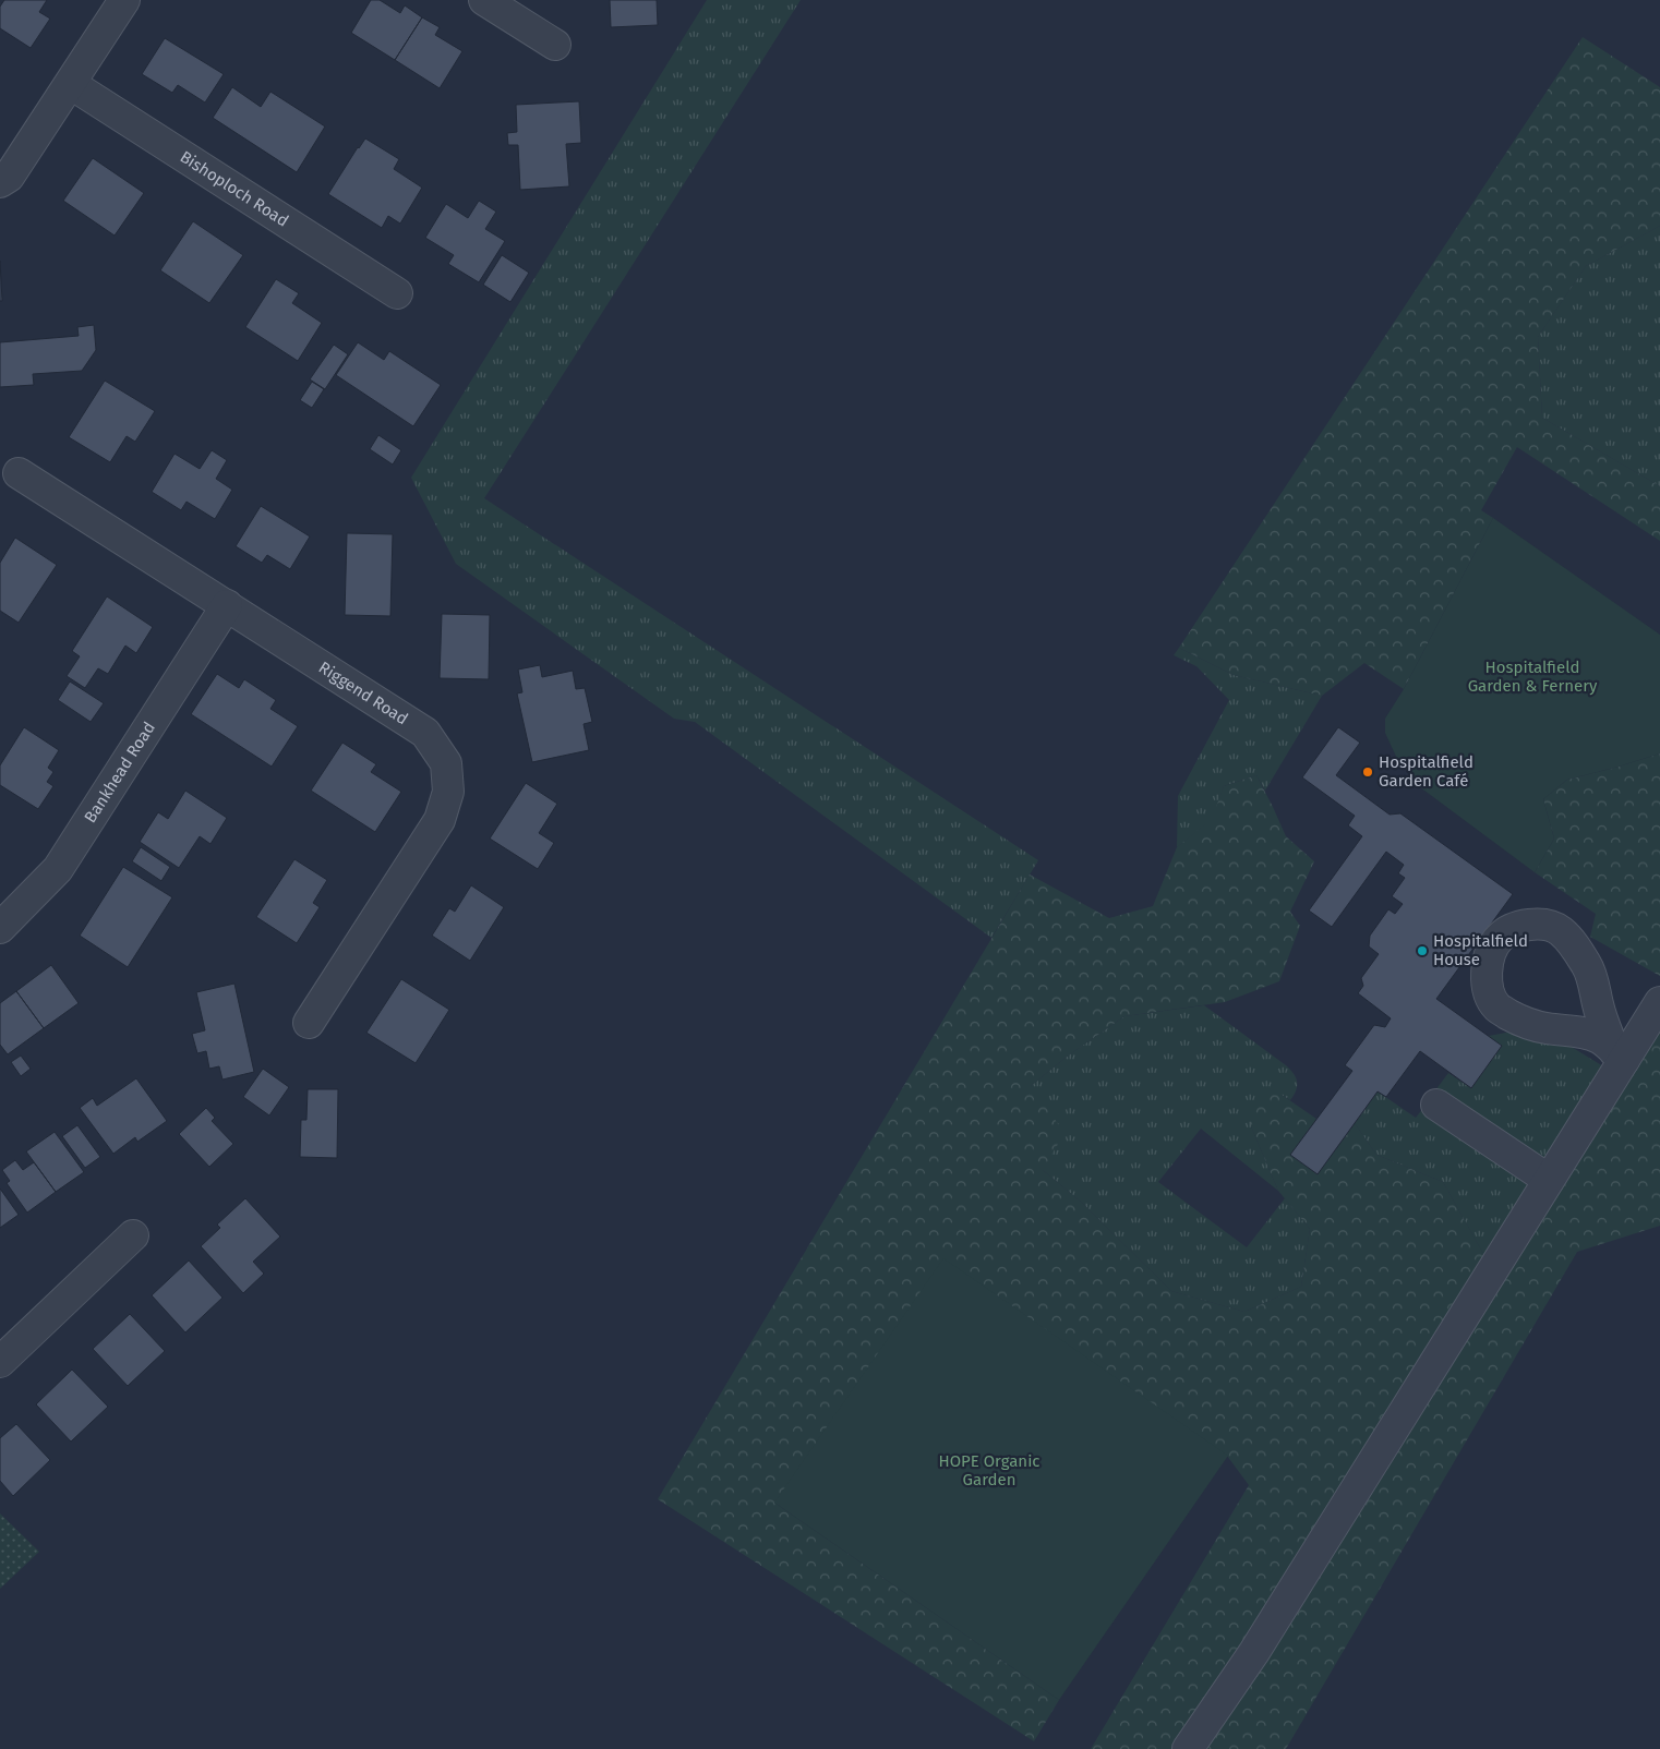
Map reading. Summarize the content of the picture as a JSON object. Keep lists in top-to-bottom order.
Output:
{
  "streets": {
    "street": ["Bishoploch Road", "Riggend Road", "Bankhead Road"]
  },
  "crossings": [
    ["Riggend Road", "Bankhead Road"]
  ],
  "parks": ["Hospitalfield Garden & Fernery", "HOPE Organic Garden"],
  "places": ["Hospitalfield Garden Café", "Hospitalfield House"]
}
